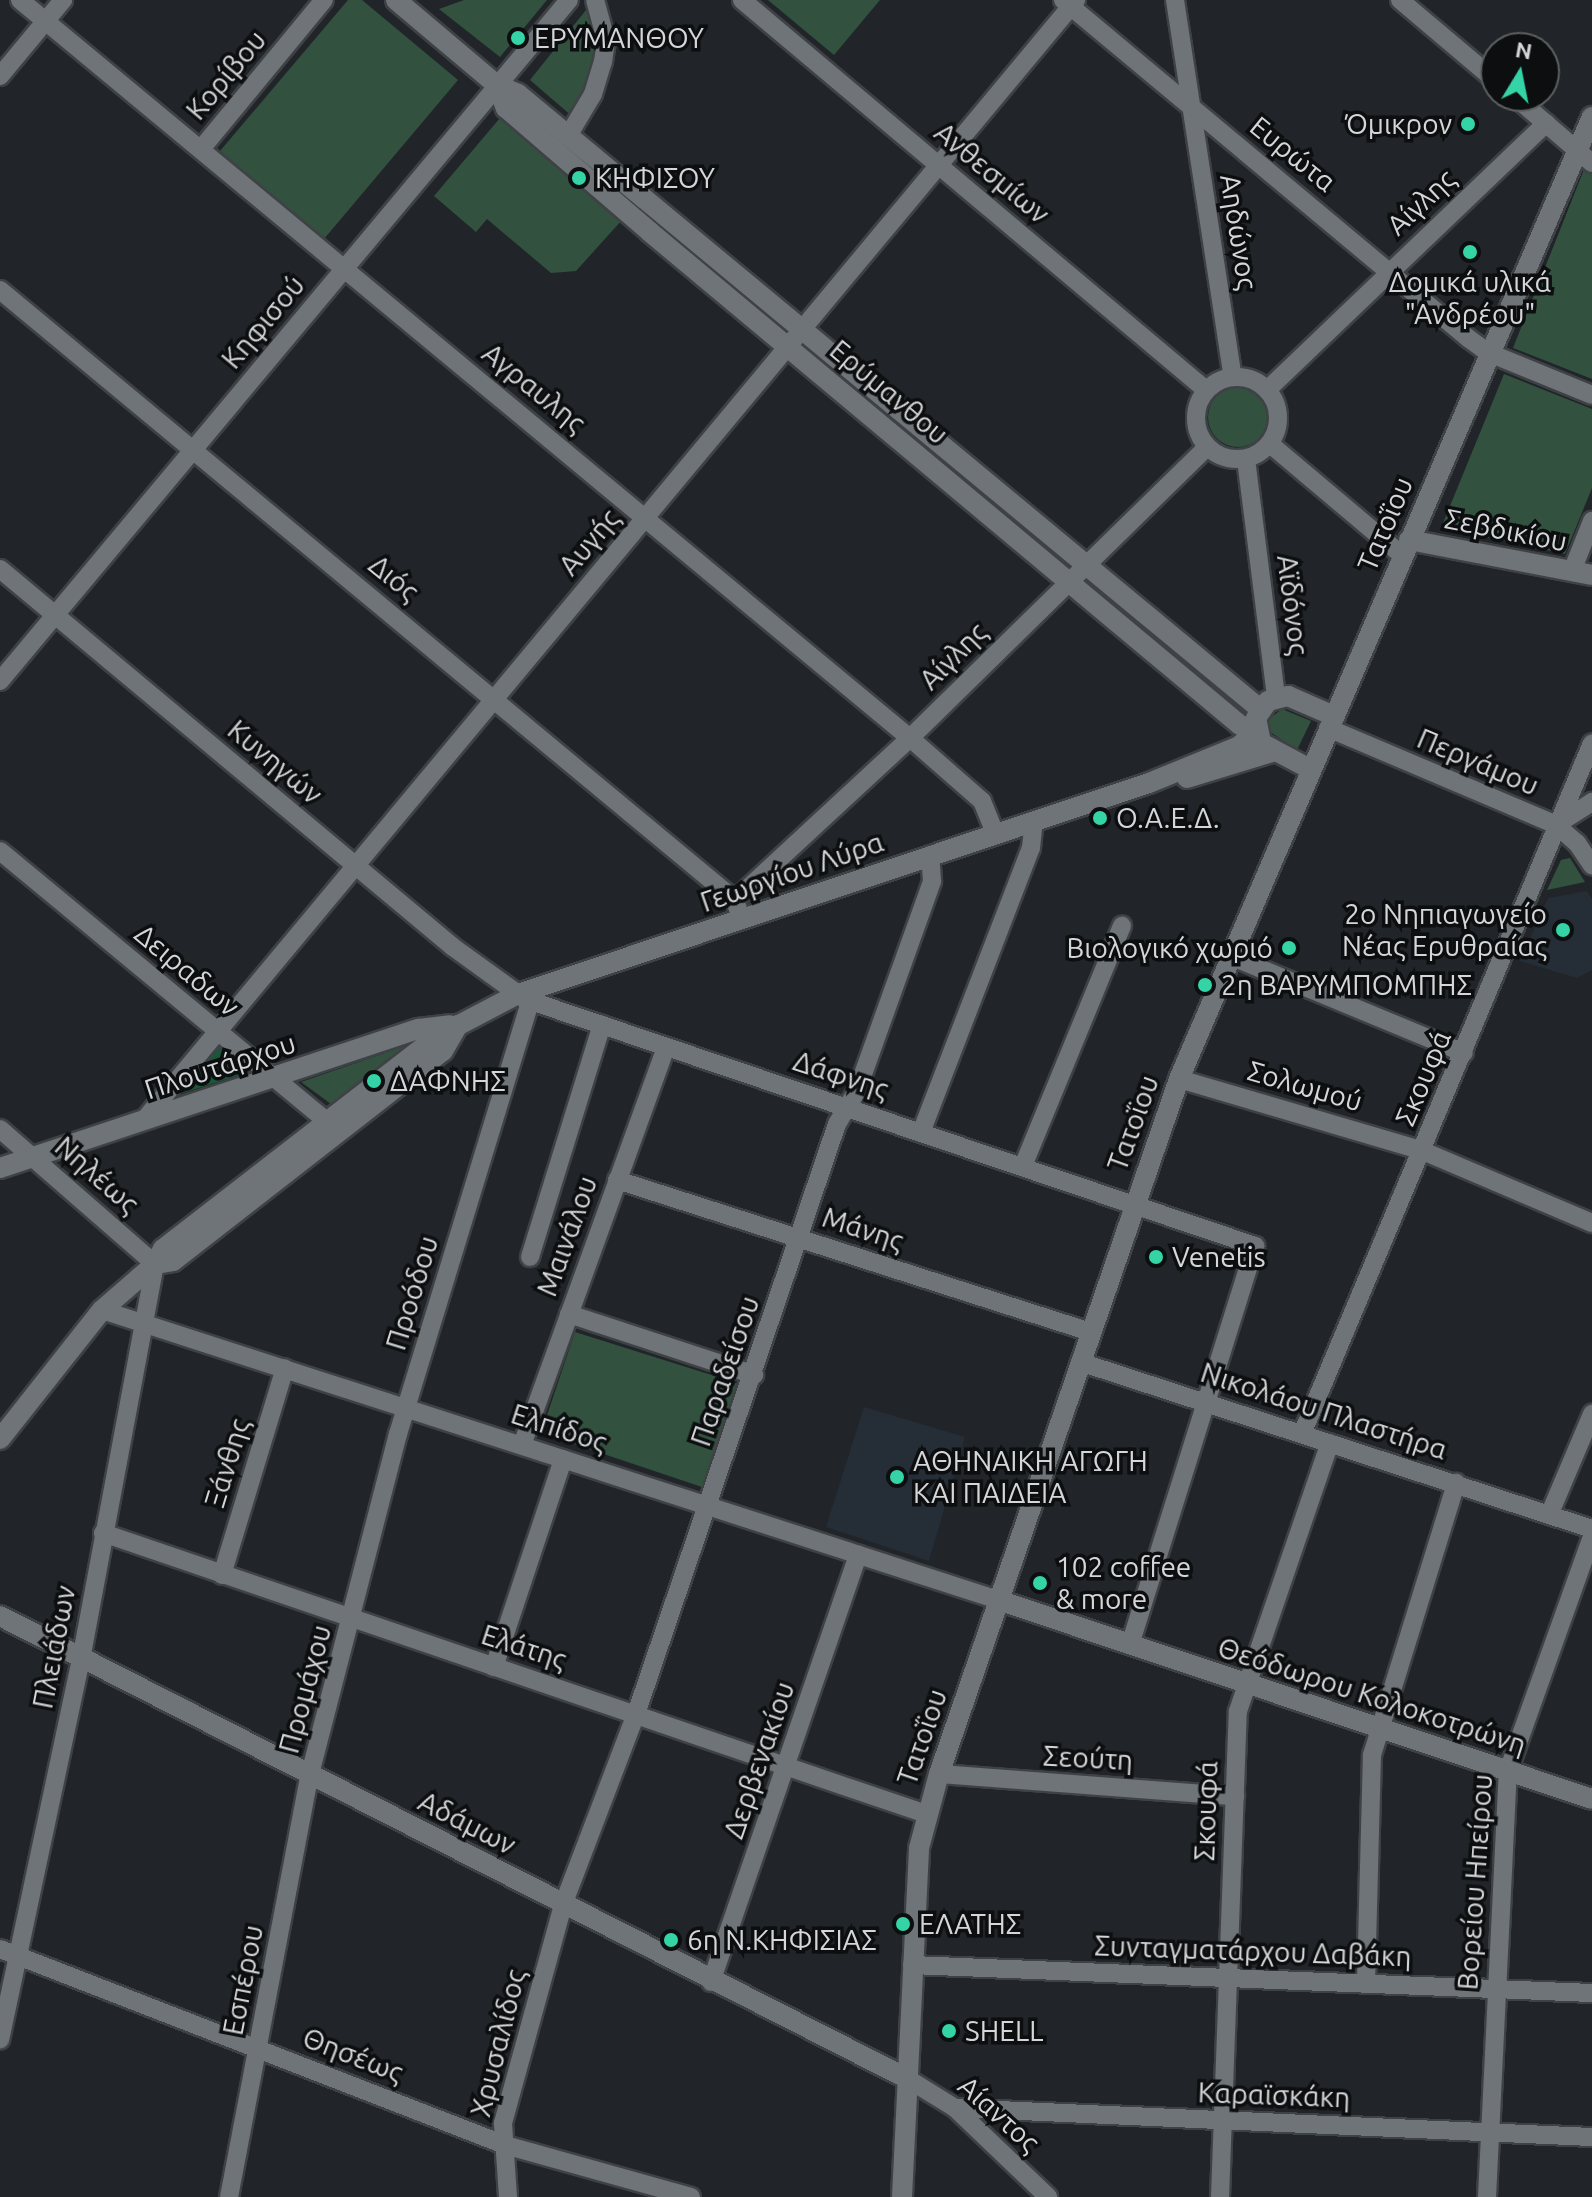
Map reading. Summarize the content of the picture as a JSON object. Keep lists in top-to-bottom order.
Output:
{
  "streets": {
    "street": [
      "Κορίβου",
      "Ευρώτα",
      "Ανθεσμίων",
      "Αίγλης",
      "Αηδώνος",
      "Κηφισού",
      "Αγραυλης",
      "Ερύμανθου",
      "Τατοΐου",
      "Σεβδικίου",
      "Αυγής",
      "Διός",
      "Αϊδόνος",
      "Κυνηγών",
      "Περγάμου",
      "Γεωργίου Λύρα",
      "Δειραδων",
      "Πλουτάρχου",
      "Δάφνης",
      "Σκουφά",
      "Σολωμού",
      "Νηλέως",
      "Μάνης",
      "Μαινάλου",
      "Προόδου",
      "Παραδείσου",
      "Νικολάου Πλαστήρα",
      "Ελπίδος",
      "Ξάνθης",
      "Πλειάδων",
      "Ελάτης",
      "Προμάχου",
      "Θεόδωρου Κολοκοτρώνη",
      "Σεούτη",
      "Δερβενακίου",
      "Αδάμων",
      "Βορείου Ηπείρου",
      "Συνταγματάρχου Δαβάκη",
      "Εσπέρου",
      "Χρυσαλίδος",
      "Θησέως",
      "Καραϊσκάκη",
      "Αίαντος"
    ]
  },
  "crossings": [
    ["Κορίβου", "Αγραυλης"],
    ["Ευρώτα", "Αίγλης"],
    ["Ευρώτα", "Αηδώνος"],
    ["Ευρώτα", "Τατοΐου"],
    ["Ευρώτα", "Αυγής"],
    ["Ανθεσμίων", "Αίγλης"],
    ["Ανθεσμίων", "Αηδώνος"],
    ["Ανθεσμίων", "Αυγής"],
    ["Ανθεσμίων", "Αϊδόνος"],
    ["Αίγλης", "Αηδώνος"],
    ["Αίγλης", "Αγραυλης"],
    ["Αίγλης", "Ερύμανθου"],
    ["Αίγλης", "Διός"],
    ["Αίγλης", "Αϊδόνος"],
    ["Αίγλης", "Γεωργίου Λύρα"],
    ["Αηδώνος", "Αϊδόνος"],
    ["Κηφισού", "Αγραυλης"],
    ["Κηφισού", "Ερύμανθου"],
    ["Κηφισού", "Διός"],
    ["Κηφισού", "Κυνηγών"],
    ["Αγραυλης", "Αυγής"],
    ["Αγραυλης", "Γεωργίου Λύρα"],
    ["Ερύμανθου", "Τατοΐου"],
    ["Ερύμανθου", "Αυγής"],
    ["Ερύμανθου", "Αϊδόνος"],
    ["Ερύμανθου", "Γεωργίου Λύρα"],
    ["Τατοΐου", "Σεβδικίου"],
    ["Τατοΐου", "Αϊδόνος"],
    ["Τατοΐου", "Περγάμου"],
    ["Τατοΐου", "Δάφνης"],
    ["Τατοΐου", "Σολωμού"],
    ["Τατοΐου", "Μάνης"],
    ["Τατοΐου", "Νικολάου Πλαστήρα"],
    ["Τατοΐου", "Ελπίδος"],
    ["Τατοΐου", "Ελάτης"],
    ["Τατοΐου", "Θεόδωρου Κολοκοτρώνη"],
    ["Τατοΐου", "Σεούτη"],
    ["Τατοΐου", "Αδάμων"],
    ["Τατοΐου", "Συνταγματάρχου Δαβάκη"],
    ["Τατοΐου", "Αίαντος"],
    ["Αυγής", "Διός"],
    ["Αυγής", "Κυνηγών"],
    ["Αυγής", "Δειραδων"],
    ["Αυγής", "Πλουτάρχου"],
    ["Διός", "Γεωργίου Λύρα"],
    ["Αϊδόνος", "Περγάμου"],
    ["Κυνηγών", "Γεωργίου Λύρα"],
    ["Κυνηγών", "Δάφνης"],
    ["Κυνηγών", "Προόδου"],
    ["Περγάμου", "Σκουφά"],
    ["Γεωργίου Λύρα", "Δειραδων"],
    ["Γεωργίου Λύρα", "Πλουτάρχου"],
    ["Γεωργίου Λύρα", "Δάφνης"],
    ["Γεωργίου Λύρα", "Νηλέως"],
    ["Γεωργίου Λύρα", "Προόδου"],
    ["Γεωργίου Λύρα", "Παραδείσου"],
    ["Γεωργίου Λύρα", "Ελπίδος"],
    ["Γεωργίου Λύρα", "Πλειάδων"],
    ["Δειραδων", "Πλουτάρχου"],
    ["Πλουτάρχου", "Νηλέως"],
    ["Δάφνης", "Μαινάλου"],
    ["Δάφνης", "Προόδου"],
    ["Δάφνης", "Παραδείσου"],
    ["Δάφνης", "Νικολάου Πλαστήρα"],
    ["Σκουφά", "Σολωμού"],
    ["Σκουφά", "Νικολάου Πλαστήρα"],
    ["Σκουφά", "Θεόδωρου Κολοκοτρώνη"],
    ["Σκουφά", "Σεούτη"],
    ["Σκουφά", "Συνταγματάρχου Δαβάκη"],
    ["Σκουφά", "Καραϊσκάκη"],
    ["Νηλέως", "Πλειάδων"],
    ["Μάνης", "Μαινάλου"],
    ["Μάνης", "Παραδείσου"],
    ["Μαινάλου", "Ελπίδος"],
    ["Προόδου", "Ελπίδος"],
    ["Προόδου", "Ελάτης"],
    ["Προόδου", "Προμάχου"],
    ["Παραδείσου", "Ελπίδος"],
    ["Παραδείσου", "Ελάτης"],
    ["Παραδείσου", "Αδάμων"],
    ["Παραδείσου", "Χρυσαλίδος"],
    ["Ελπίδος", "Ξάνθης"],
    ["Ελπίδος", "Πλειάδων"],
    ["Ελπίδος", "Θεόδωρου Κολοκοτρώνη"],
    ["Ελπίδος", "Δερβενακίου"],
    ["Ξάνθης", "Ελάτης"],
    ["Πλειάδων", "Ελάτης"],
    ["Πλειάδων", "Αδάμων"],
    ["Πλειάδων", "Θησέως"],
    ["Ελάτης", "Προμάχου"],
    ["Ελάτης", "Δερβενακίου"],
    ["Προμάχου", "Αδάμων"],
    ["Προμάχου", "Εσπέρου"],
    ["Θεόδωρου Κολοκοτρώνη", "Βορείου Ηπείρου"],
    ["Δερβενακίου", "Αδάμων"],
    ["Αδάμων", "Εσπέρου"],
    ["Αδάμων", "Χρυσαλίδος"],
    ["Αδάμων", "Αίαντος"],
    ["Βορείου Ηπείρου", "Συνταγματάρχου Δαβάκη"],
    ["Βορείου Ηπείρου", "Καραϊσκάκη"],
    ["Εσπέρου", "Θησέως"],
    ["Χρυσαλίδος", "Θησέως"],
    ["Καραϊσκάκη", "Αίαντος"]
  ],
  "places": [
    "ΕΡΥΜΑΝΘΟΥ",
    "Όμικρον",
    "ΚΗΦΙΣΟΥ",
    "Δομικά υλικά \"Ανδρέου\"",
    "Ο.Α.Ε.Δ.",
    "2ο Νηπιαγωγείο Νέας Ερυθραίας",
    "Βιολογικό χωριό",
    "2η ΒΑΡΥΜΠΟΜΠΗΣ",
    "ΔΑΦΝΗΣ",
    "Venetis",
    "ΑΘΗΝΑΙΚΗ ΑΓΩΓΗ ΚΑΙ ΠΑΙΔΕΙΑ",
    "102 coffee & more",
    "ΕΛΑΤΗΣ",
    "6η Ν.ΚΗΦΙΣΙΑΣ",
    "SHELL"
  ],
  "north": "top"
}
